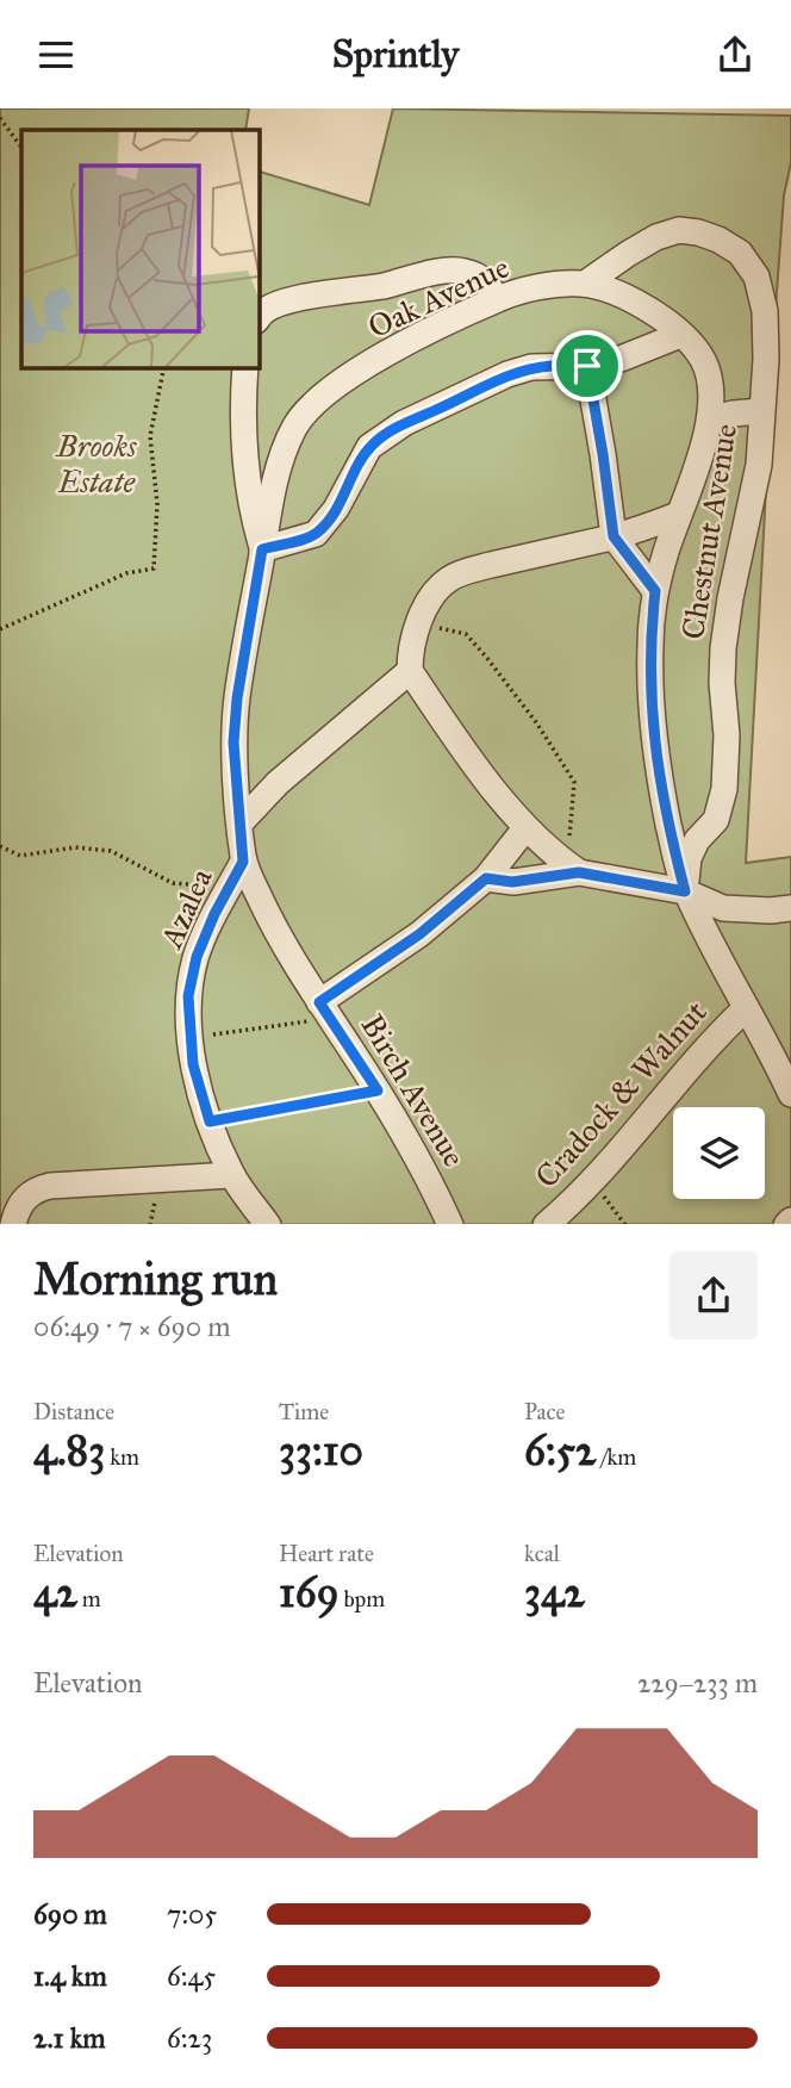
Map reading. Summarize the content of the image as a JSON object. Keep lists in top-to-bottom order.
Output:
{
  "streets": {
    "lane": [
      "Oak Avenue",
      "Chestnut Avenue",
      "Azalea",
      "Birch Avenue",
      "Cradock & Walnut"
    ]
  },
  "crossings": [
    ["Oak Avenue", "Chestnut Avenue"],
    ["Oak Avenue", "Azalea"],
    ["Oak Avenue", "Birch Avenue"],
    ["Oak Avenue", "Cradock & Walnut"],
    ["Azalea", "Birch Avenue"]
  ],
  "parks": ["Brooks Estate"],
  "page": {
    "header": "Sprintly",
    "heading": ["Morning run", "06:49 · 7 × 690 m"],
    "stats": [
      ["Distance", "4.83 km"],
      ["Time", "33:10"],
      ["Pace", "6:52 /km"],
      ["Elevation", "42 m"],
      ["Heart rate", "169 bpm"],
      ["kcal", "342"]
    ],
    "chart": ["Elevation", "229–233 m"],
    "list": [
      {
        "name": "690 m",
        "note": "7:05"
      },
      {
        "name": "1.4 km",
        "note": "6:45"
      },
      {
        "name": "2.1 km",
        "note": "6:23"
      }
    ]
  }
}
